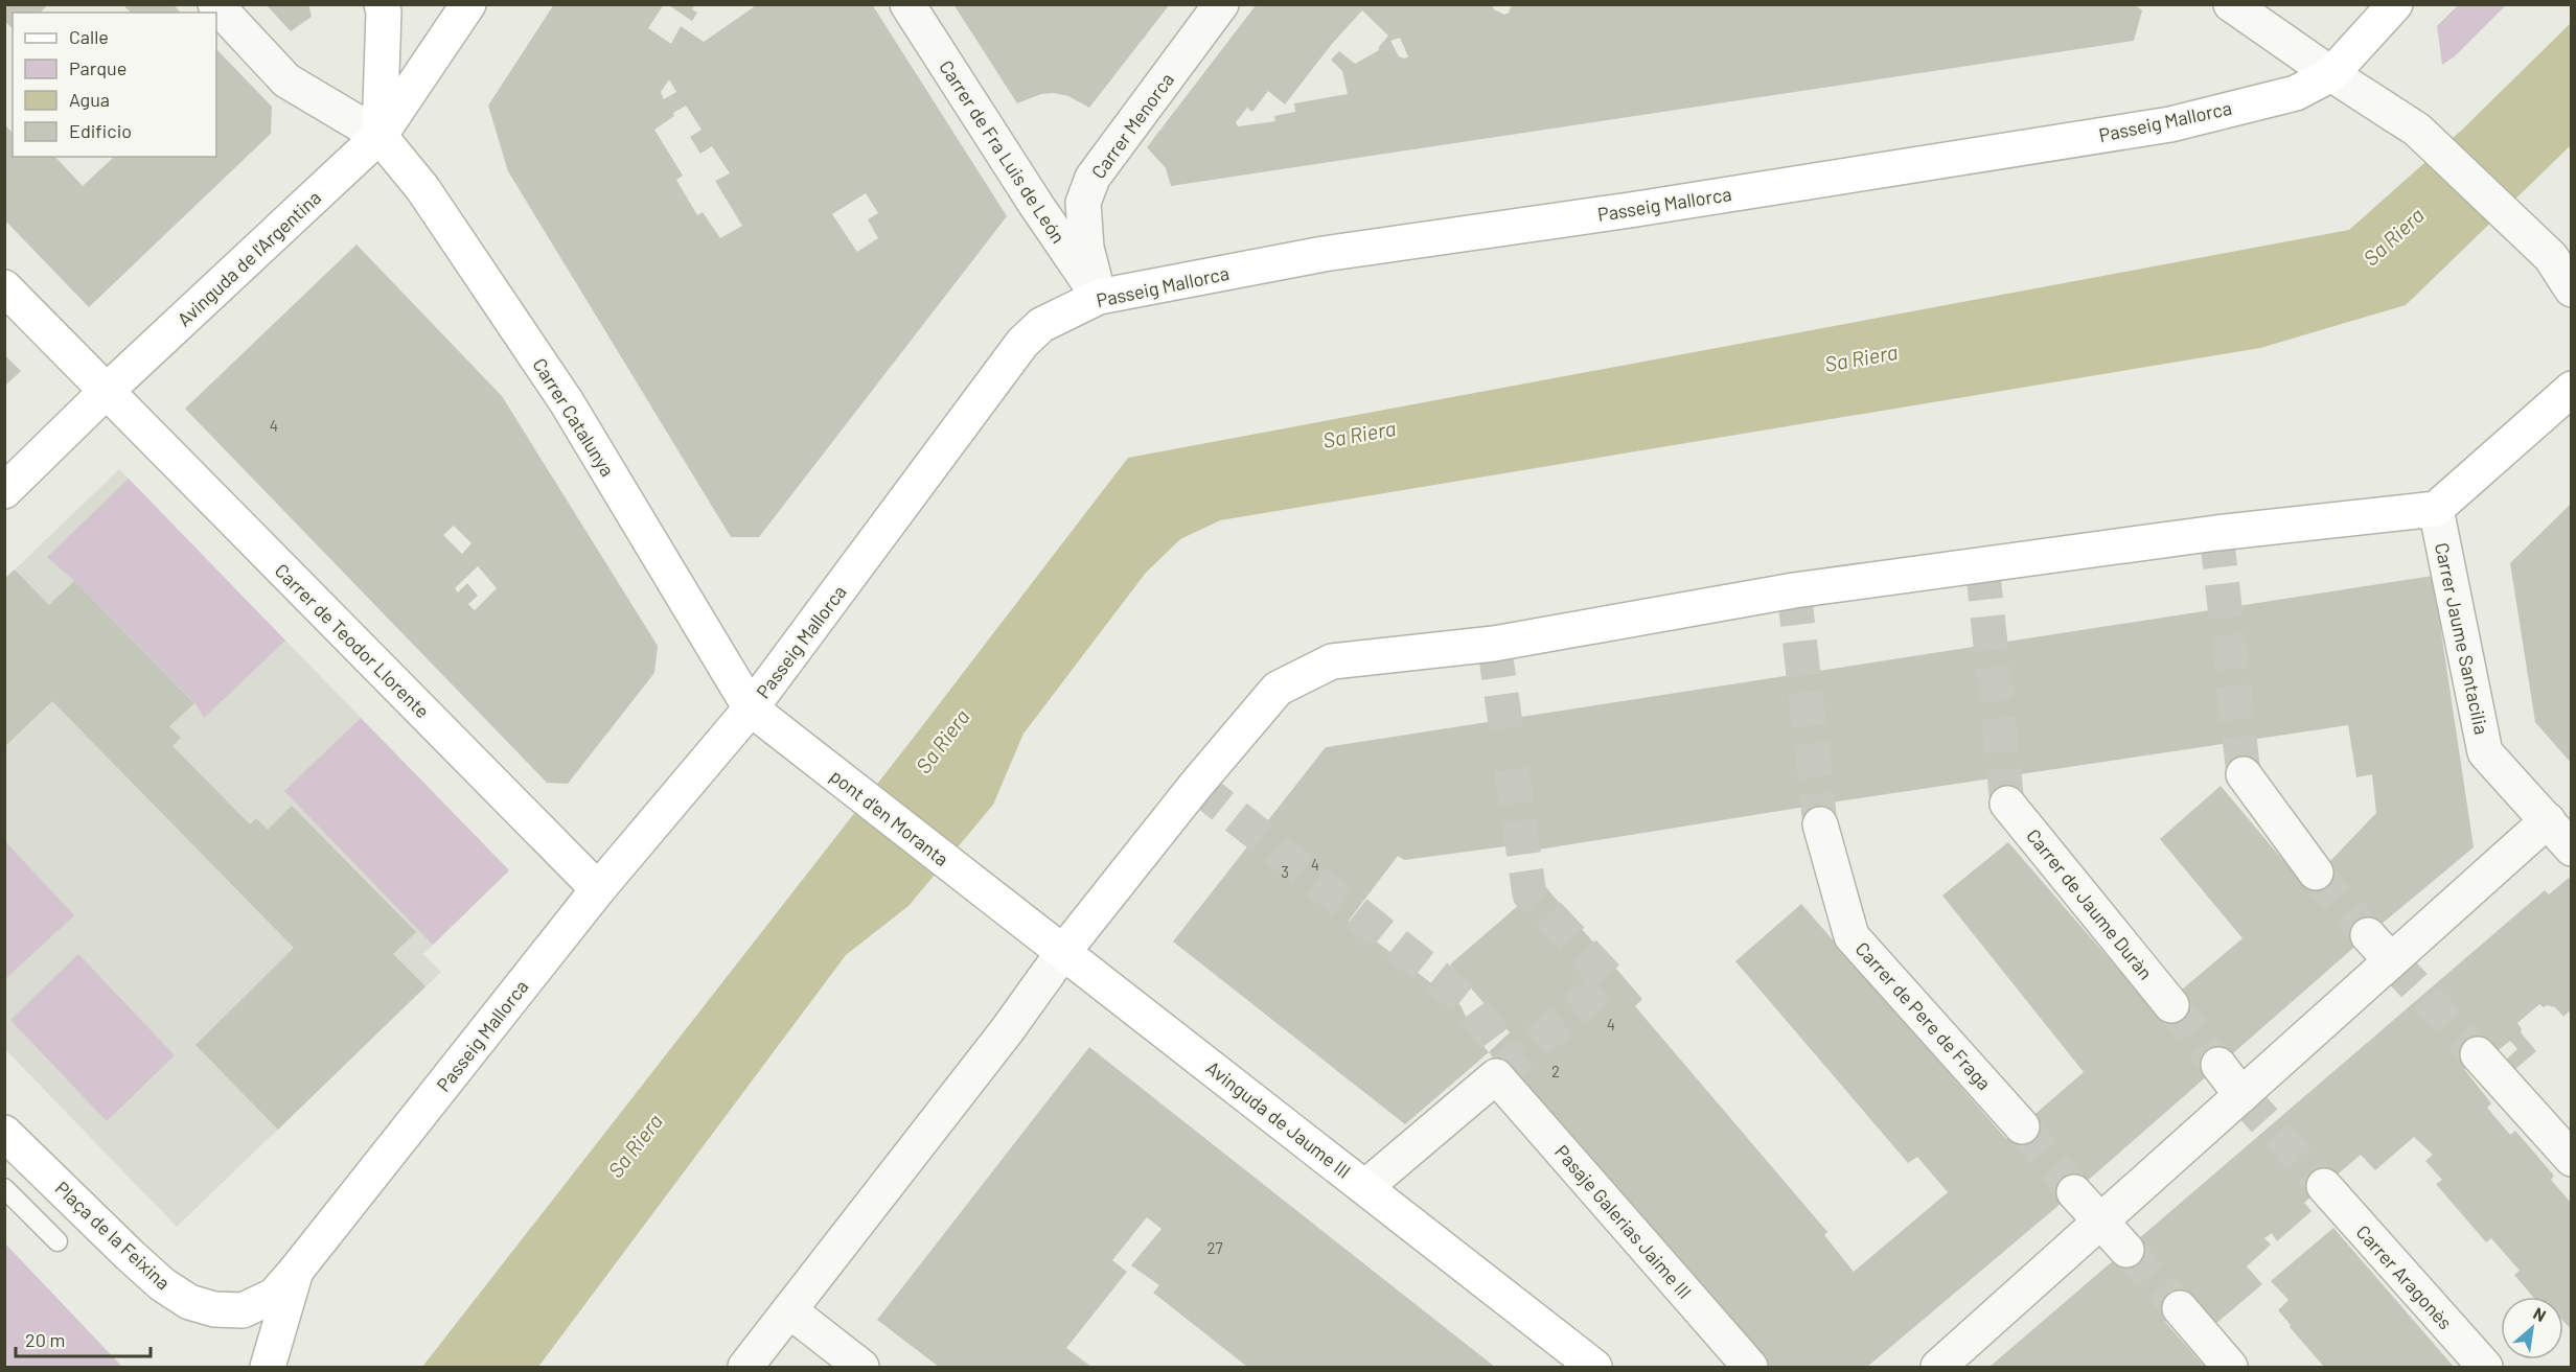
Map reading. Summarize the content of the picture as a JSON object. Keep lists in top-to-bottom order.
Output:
{
  "streets": {
    "street": [
      "Passeig Mallorca",
      "Carrer Menorca",
      "Carrer de Fra Luis de León",
      "Avinguda de l'Argentina",
      "Carrer Catalunya",
      "Carrer Jaume Santacilia",
      "Carrer de Teodor Llorente",
      "pont d'en Moranta",
      "Carrer de Jaume Duràn",
      "Carrer de Pere de Fraga",
      "Avinguda de Jaume III",
      "Pasaje Galerias Jaime III",
      "Plaça de la Feixina",
      "Carrer Aragonès"
    ]
  },
  "crossings": [
    ["Passeig Mallorca", "Carrer Menorca"],
    ["Passeig Mallorca", "Carrer de Fra Luis de León"],
    ["Passeig Mallorca", "Carrer Catalunya"],
    ["Passeig Mallorca", "Carrer de Teodor Llorente"],
    ["Passeig Mallorca", "pont d'en Moranta"],
    ["Passeig Mallorca", "Plaça de la Feixina"],
    ["Carrer Menorca", "Carrer de Fra Luis de León"],
    ["Avinguda de l'Argentina", "Carrer Catalunya"],
    ["Avinguda de l'Argentina", "Carrer de Teodor Llorente"],
    ["Carrer Catalunya", "pont d'en Moranta"],
    ["pont d'en Moranta", "Avinguda de Jaume III"],
    ["Avinguda de Jaume III", "Pasaje Galerias Jaime III"]
  ],
  "water": ["Sa Riera"],
  "house_numbers": [
    "4",
    "4",
    "3",
    "4",
    "2",
    "27"
  ],
  "legend": [
    "Calle",
    "Parque",
    "Agua",
    "Edificio"
  ],
  "scale_bar": "20 m",
  "north": "top right"
}
